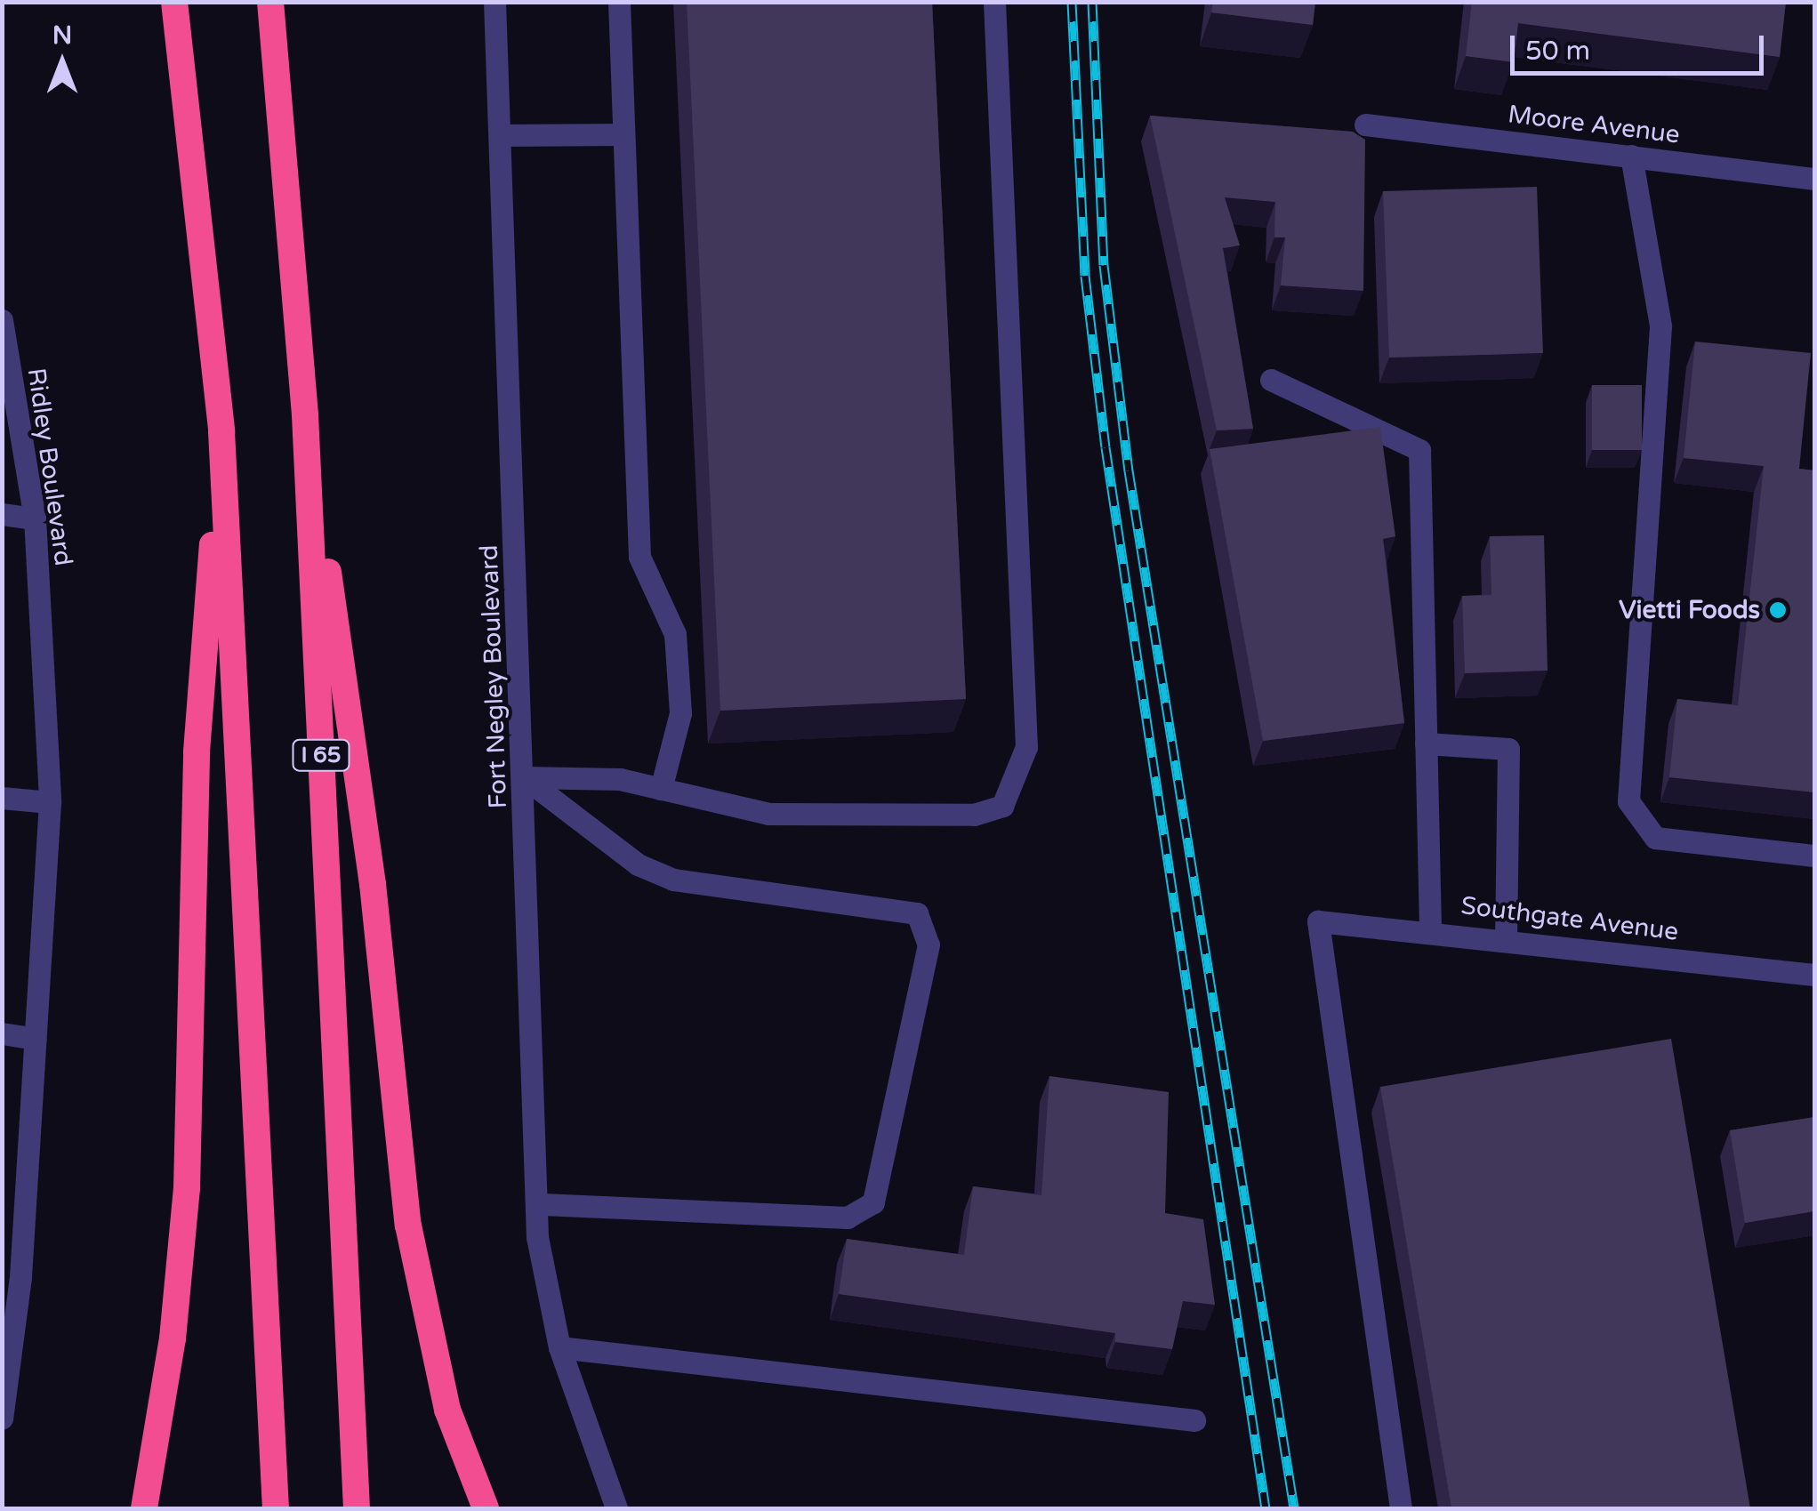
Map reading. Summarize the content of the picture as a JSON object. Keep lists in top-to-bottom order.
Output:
{
  "streets": {
    "highway": ["I 65"],
    "street": [
      "Moore Avenue",
      "Ridley Boulevard",
      "Fort Negley Boulevard",
      "Southgate Avenue"
    ]
  },
  "places": ["Vietti Foods"],
  "scale_bar": "50 m",
  "north": "top"
}
